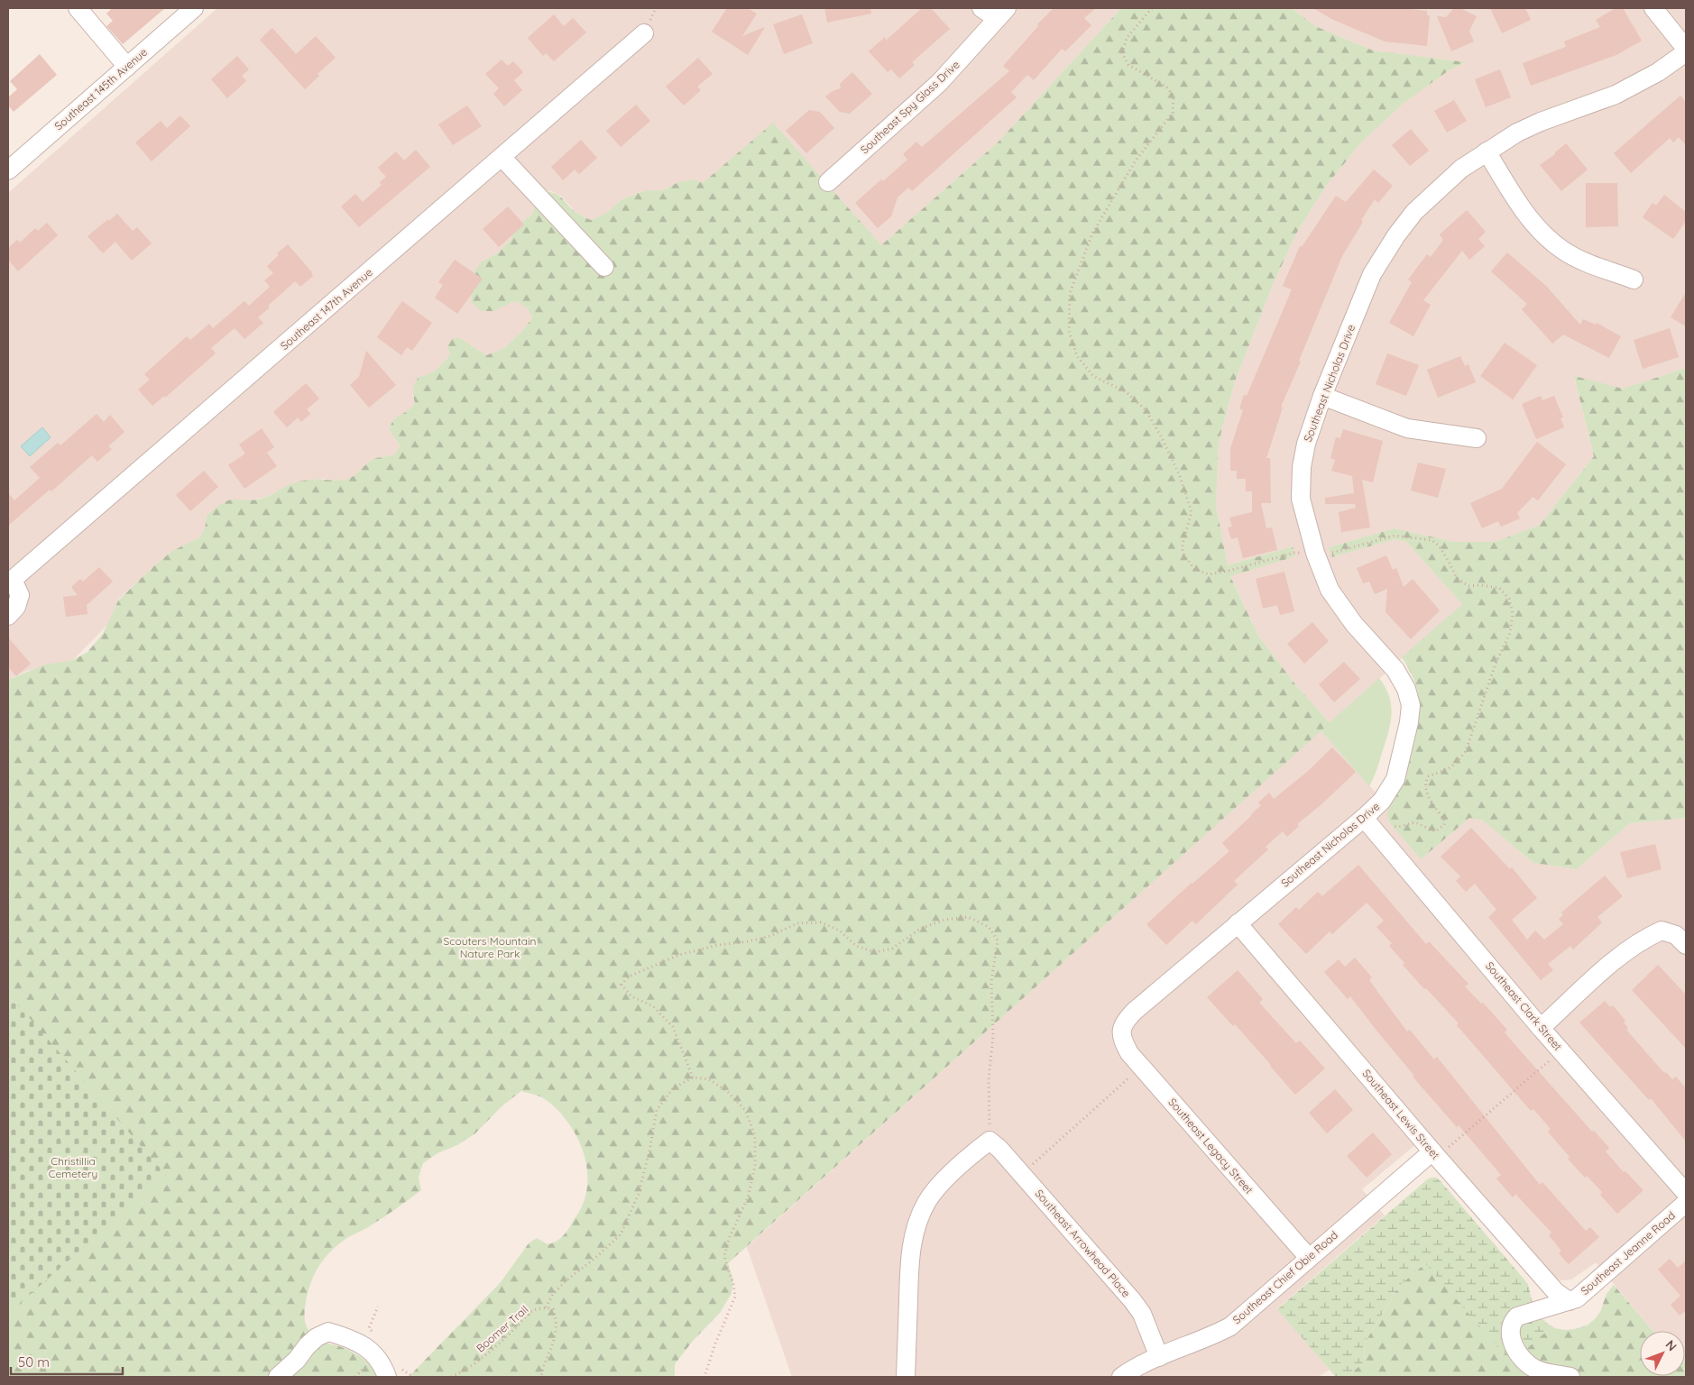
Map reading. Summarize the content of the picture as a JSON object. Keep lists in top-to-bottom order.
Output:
{
  "streets": {
    "street": [
      "Southeast 145th Avenue",
      "Southeast Spy Glass Drive",
      "Southeast 147th Avenue",
      "Southeast Nicholas Drive",
      "Southeast Clark Street",
      "Southeast Lewis Street",
      "Southeast Legacy Street",
      "Southeast Arrowhead Place",
      "Southeast Jeanne Road",
      "Southeast Chief Obie Road"
    ],
    "path": ["Boomer Trail"]
  },
  "crossings": [
    ["Southeast Nicholas Drive", "Southeast Clark Street"],
    ["Southeast Nicholas Drive", "Southeast Lewis Street"],
    ["Southeast Nicholas Drive", "Southeast Legacy Street"],
    ["Southeast Lewis Street", "Southeast Jeanne Road"],
    ["Southeast Lewis Street", "Southeast Chief Obie Road"],
    ["Southeast Legacy Street", "Southeast Chief Obie Road"],
    ["Southeast Arrowhead Place", "Southeast Chief Obie Road"]
  ],
  "parks": ["Scouters Mountain Nature Park", "Christillia Cemetery"],
  "scale_bar": "50 m",
  "north": "top right"
}
